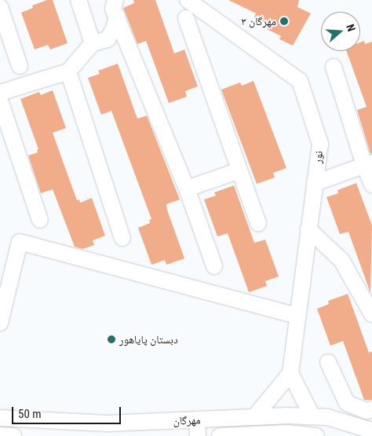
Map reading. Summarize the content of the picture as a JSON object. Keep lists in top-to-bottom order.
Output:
{
  "streets": {
    "street": ["نور", "مهرگان"]
  },
  "places": ["مهرگان ۳", "دبستان پایاهور"],
  "scale_bar": "50 m",
  "north": "right"
}
